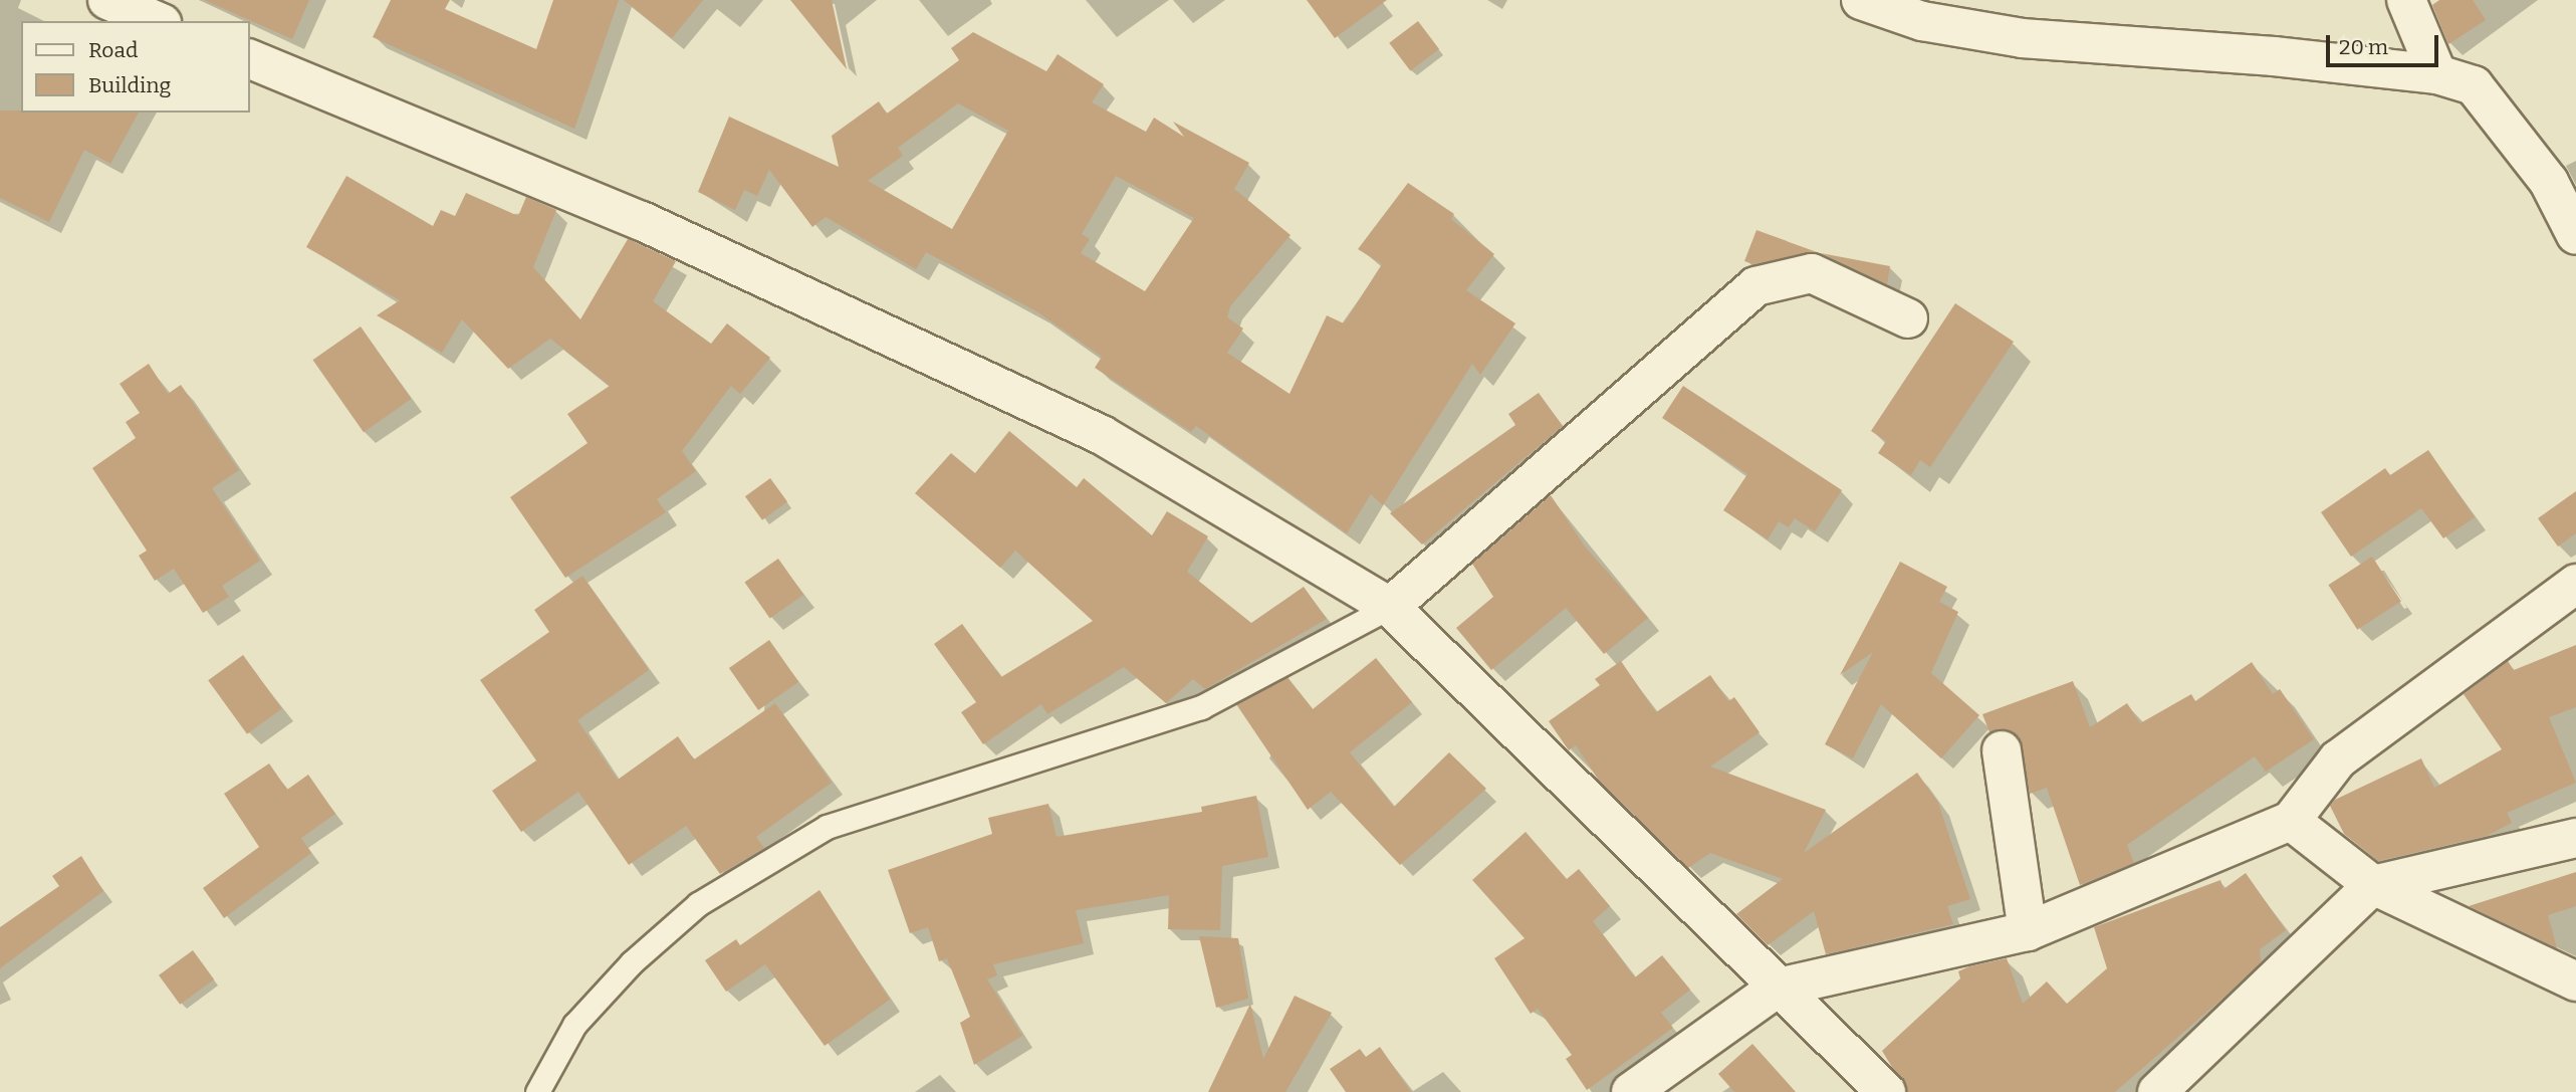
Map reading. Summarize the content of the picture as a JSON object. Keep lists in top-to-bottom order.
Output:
{
  "legend": ["Road", "Building"],
  "scale_bar": "20 m"
}
